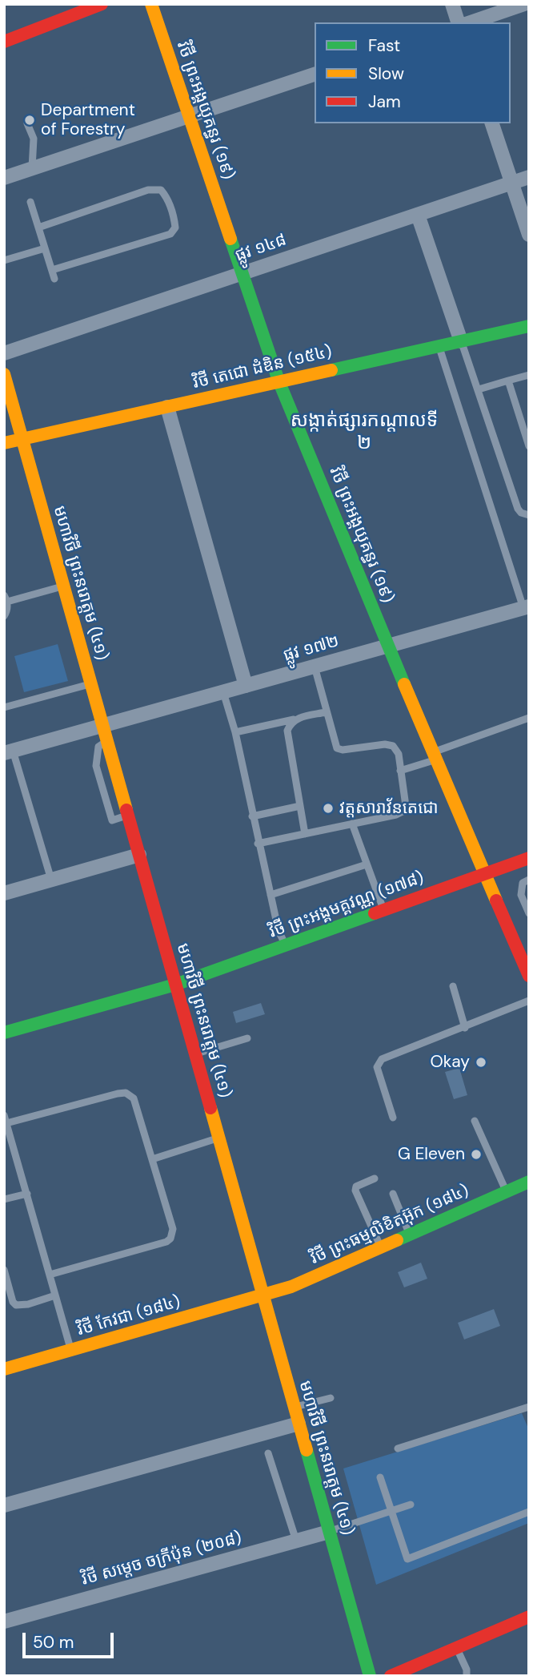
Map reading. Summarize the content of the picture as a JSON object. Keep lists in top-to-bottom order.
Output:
{
  "streets": {
    "street": [
      "វិថី ព្រះអង្គយុគន្ធរ (១៩)",
      "ផ្លូវ ១៤៨",
      "វិថី តេជោ ដំឌិន (១៥៤)",
      "មហាវិថី ព្រះនរោត្តម (៤១)",
      "ផ្លូវ ១៧២",
      "វិថី ព្រះអង្គមគ្គវណ្ណ (១៧៨)",
      "វិថី ព្រះធម្មលិខិតអ៊ុក (១៨៤)",
      "វិថី កែវជា (១៨៤)",
      "វិថី សម្តេច ចក្រីប៉ុន (២០៨)"
    ]
  },
  "crossings": [
    ["វិថី ព្រះអង្គយុគន្ធរ (១៩)", "ផ្លូវ ១៤៨"],
    ["វិថី ព្រះអង្គយុគន្ធរ (១៩)", "វិថី តេជោ ដំឌិន (១៥៤)"],
    ["វិថី ព្រះអង្គយុគន្ធរ (១៩)", "ផ្លូវ ១៧២"],
    ["វិថី ព្រះអង្គយុគន្ធរ (១៩)", "វិថី ព្រះអង្គមគ្គវណ្ណ (១៧៨)"],
    ["វិថី តេជោ ដំឌិន (១៥៤)", "មហាវិថី ព្រះនរោត្តម (៤១)"],
    ["មហាវិថី ព្រះនរោត្តម (៤១)", "ផ្លូវ ១៧២"],
    ["មហាវិថី ព្រះនរោត្តម (៤១)", "វិថី ព្រះអង្គមគ្គវណ្ណ (១៧៨)"],
    ["មហាវិថី ព្រះនរោត្តម (៤១)", "វិថី ព្រះធម្មលិខិតអ៊ុក (១៨៤)"],
    ["មហាវិថី ព្រះនរោត្តម (៤១)", "វិថី កែវជា (១៨៤)"],
    ["មហាវិថី ព្រះនរោត្តម (៤១)", "វិថី សម្តេច ចក្រីប៉ុន (២០៨)"],
    ["វិថី ព្រះធម្មលិខិតអ៊ុក (១៨៤)", "វិថី កែវជា (១៨៤)"]
  ],
  "districts": ["សង្កាត់ផ្សារកណ្ដាលទី ២"],
  "places": [
    "Department of Forestry",
    "វត្តសារាវ័នតេជោ",
    "Okay",
    "G Eleven"
  ],
  "legend": ["Fast", "Slow", "Jam"],
  "scale_bar": "50 m"
}
